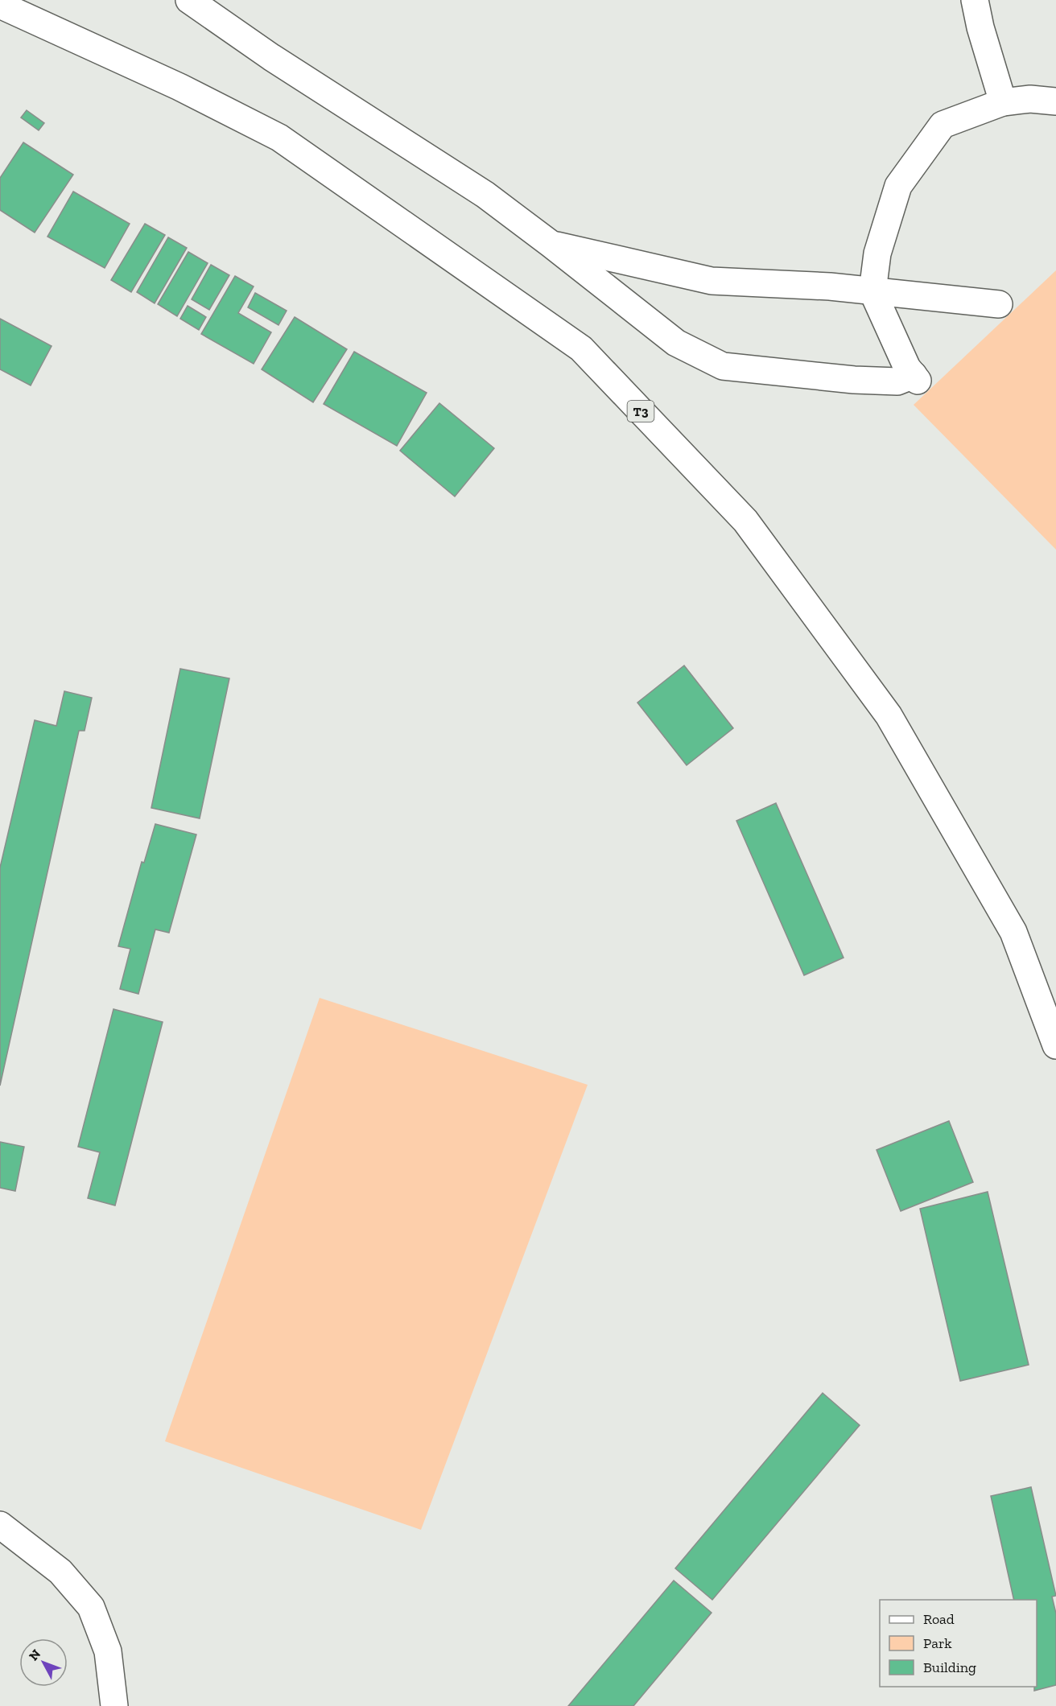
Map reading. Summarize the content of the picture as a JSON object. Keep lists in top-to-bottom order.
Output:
{
  "streets": {
    "main road": ["T3"]
  },
  "legend": ["Road", "Park", "Building"],
  "north": "top left"
}
